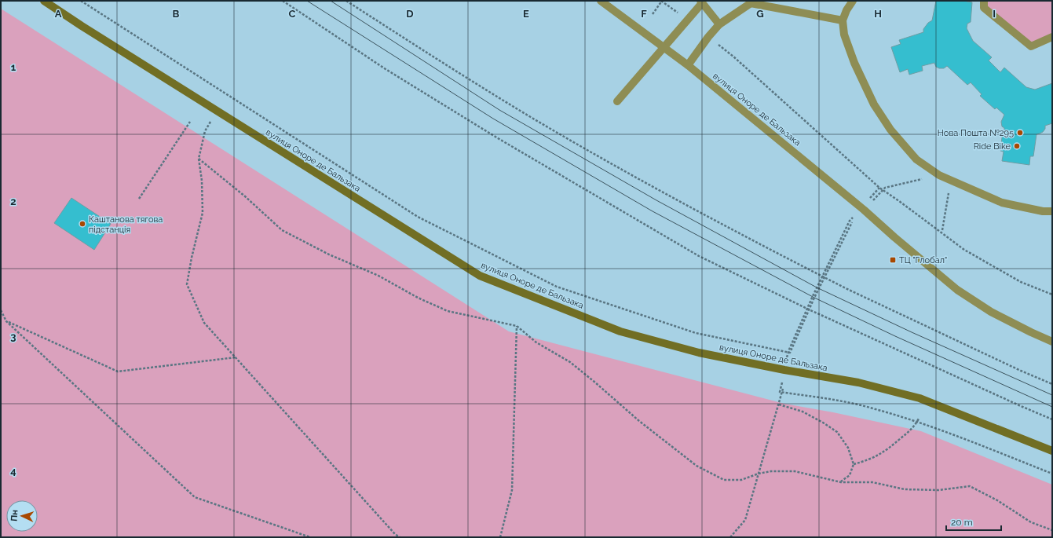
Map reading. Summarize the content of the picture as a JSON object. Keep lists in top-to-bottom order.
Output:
{
  "streets": {
    "main road": ["вулиця Оноре де Бальзака"]
  },
  "places": {
    "other": ["Нова Пошта №295", "Ride Bike", "Каштанова тягова пiдстанцiя"],
    "transit": ["ТЦ \"Глобал\""]
  },
  "scale_bar": "20 m",
  "north": "left",
  "grid": {
    "columns": [
      "A",
      "B",
      "C",
      "D",
      "E",
      "F",
      "G",
      "H",
      "I"
    ],
    "rows": [
      "1",
      "2",
      "3",
      "4"
    ]
  }
}
